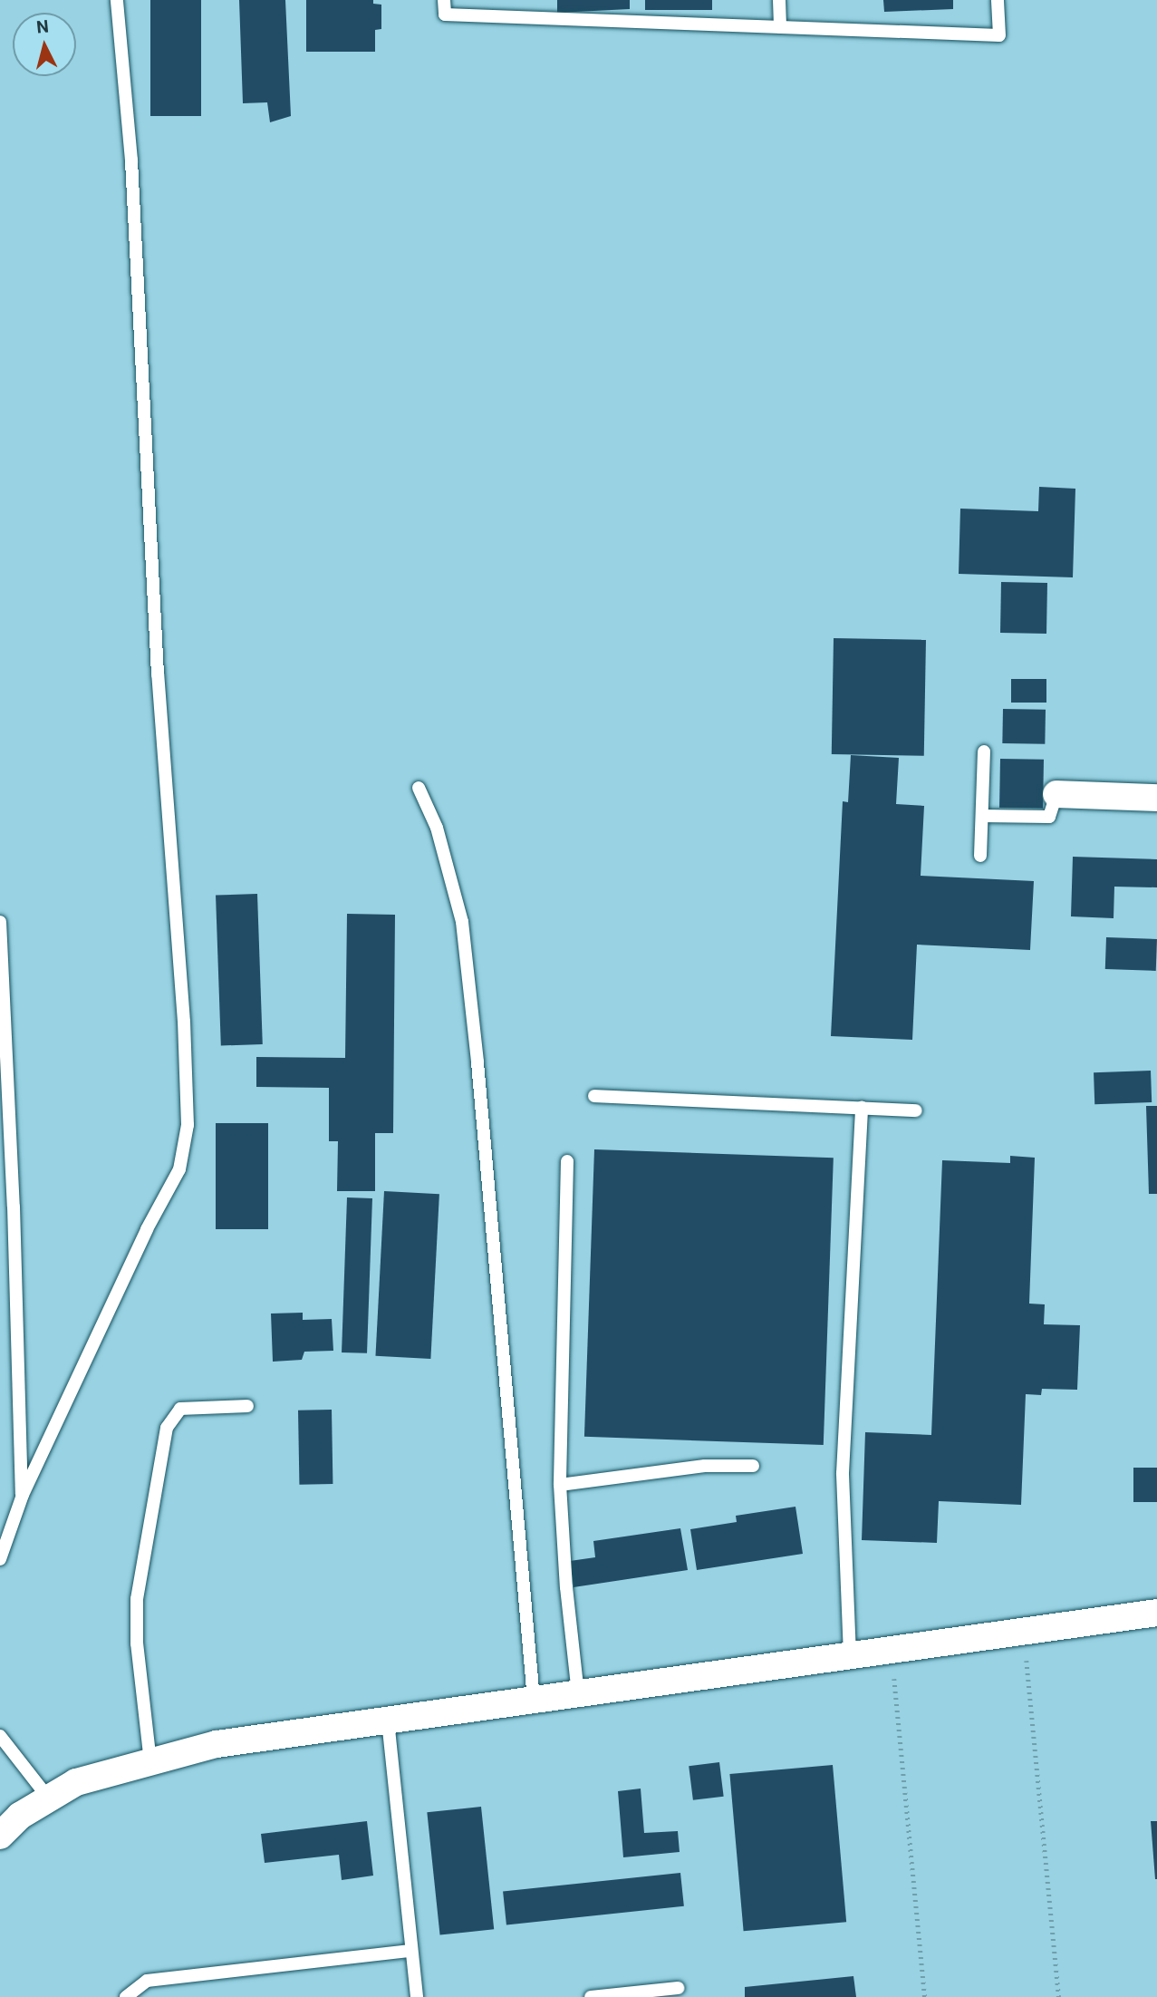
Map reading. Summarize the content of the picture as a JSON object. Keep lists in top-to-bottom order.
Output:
{
  "north": "top"
}
